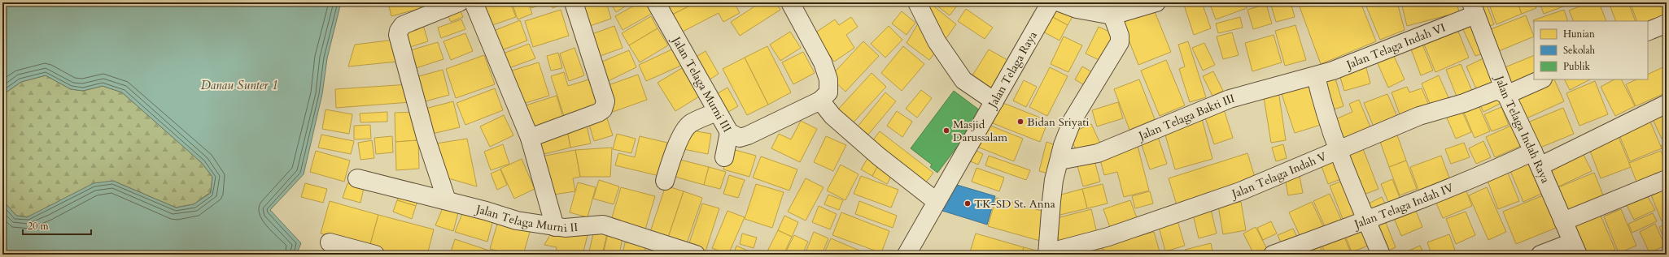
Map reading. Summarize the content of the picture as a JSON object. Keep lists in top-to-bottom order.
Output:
{
  "streets": {
    "street": [
      "Jalan Telaga Indah VI",
      "Jalan Telaga Raya",
      "Jalan Telaga Murni III",
      "Jalan Telaga Bakti III",
      "Jalan Telaga Indah Raya",
      "Jalan Telaga Indah V",
      "Jalan Telaga Indah IV",
      "Jalan Telaga Murni II"
    ]
  },
  "crossings": [
    ["Jalan Telaga Indah VI", "Jalan Telaga Bakti III"],
    ["Jalan Telaga Indah VI", "Jalan Telaga Indah Raya"],
    ["Jalan Telaga Indah Raya", "Jalan Telaga Indah V"],
    ["Jalan Telaga Indah Raya", "Jalan Telaga Indah IV"]
  ],
  "water": ["Danau Sunter 1"],
  "places": ["Bidan Sriyati", "Masjid Darussalam", "TK-SD St. Anna"],
  "legend": ["Hunian", "Sekolah", "Publik"],
  "scale_bar": "20 m"
}
